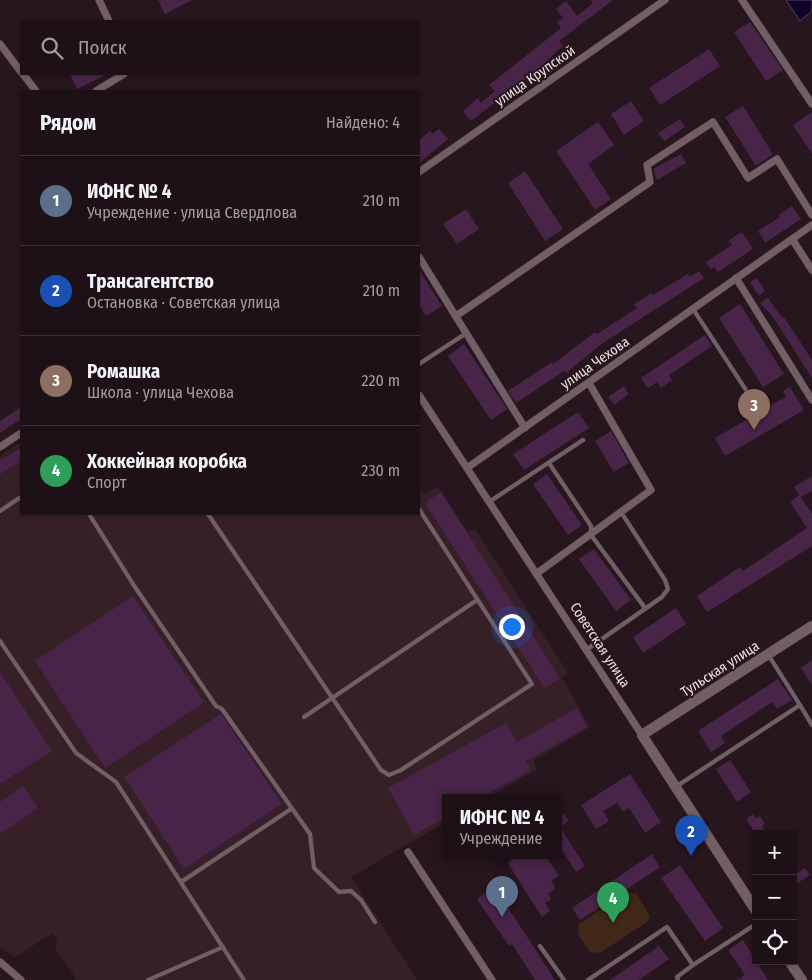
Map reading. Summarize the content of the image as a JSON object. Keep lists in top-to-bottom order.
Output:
{
  "streets": {
    "main road": ["Советская улица", "Тульская улица"],
    "street": ["улица Крупской", "улица Чехова"]
  },
  "crossings": [
    ["улица Чехова", "Советская улица"],
    ["Советская улица", "Тульская улица"]
  ],
  "page": {
    "search": "Поиск",
    "heading": ["Рядом", "Найдено: 4"],
    "list": [
      {
        "mark": "1",
        "name": "ИФНС № 4",
        "note": "Учреждение · улица Свердлова",
        "value": "210 m"
      },
      {
        "mark": "2",
        "name": "Трансагентство",
        "note": "Остановка · Советская улица",
        "value": "210 m"
      },
      {
        "mark": "3",
        "name": "Ромашка",
        "note": "Школа · улица Чехова",
        "value": "220 m"
      },
      {
        "mark": "4",
        "name": "Хоккейная коробка",
        "note": "Спорт",
        "value": "230 m"
      }
    ],
    "pins": [
      "3",
      "2",
      "1",
      "4"
    ],
    "popup": ["ИФНС № 4", "Учреждение"],
    "map_buttons": ["+", "−"]
  }
}
